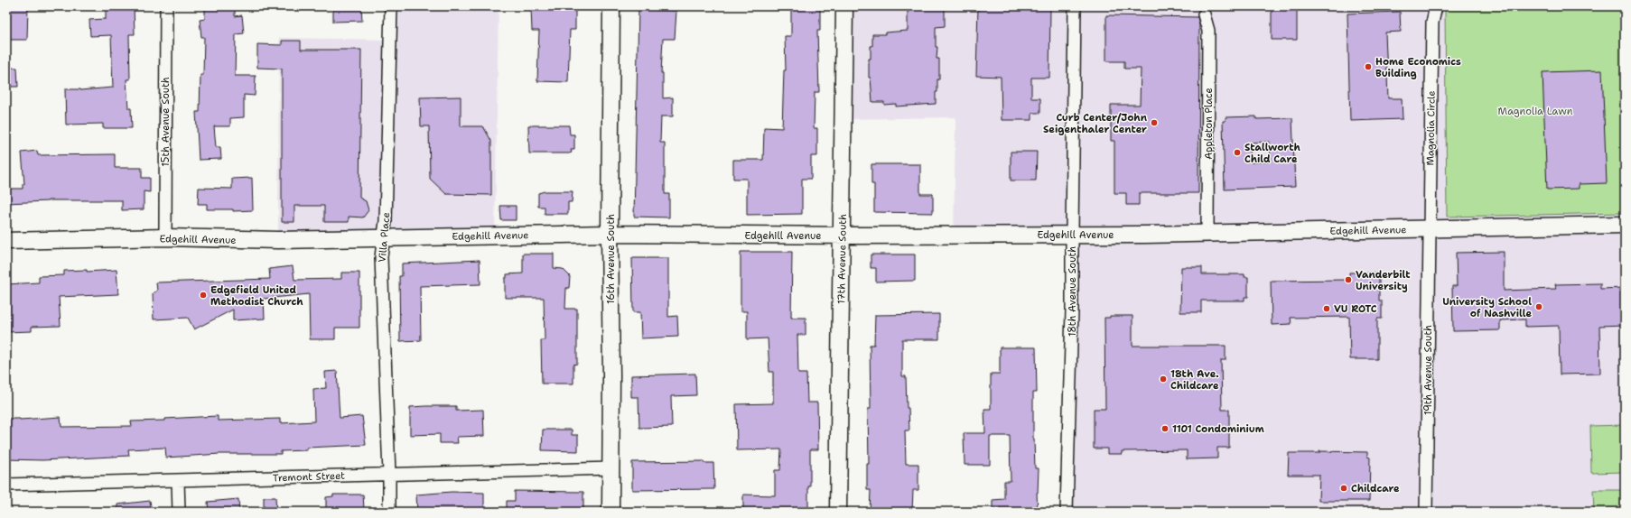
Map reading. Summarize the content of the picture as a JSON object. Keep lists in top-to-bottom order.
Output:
{
  "streets": {
    "street": [
      "15th Avenue South",
      "Appleton Place",
      "Magnolia Circle",
      "Edgehill Avenue",
      "Villa Place",
      "16th Avenue South",
      "17th Avenue South",
      "18th Avenue South",
      "19th Avenue South",
      "Tremont Street"
    ]
  },
  "crossings": [
    ["15th Avenue South", "Edgehill Avenue"],
    ["Appleton Place", "Edgehill Avenue"],
    ["Magnolia Circle", "Edgehill Avenue"],
    ["Magnolia Circle", "19th Avenue South"],
    ["Edgehill Avenue", "Villa Place"],
    ["Edgehill Avenue", "16th Avenue South"],
    ["Edgehill Avenue", "17th Avenue South"],
    ["Edgehill Avenue", "18th Avenue South"],
    ["Edgehill Avenue", "19th Avenue South"],
    ["Villa Place", "Tremont Street"],
    ["16th Avenue South", "Tremont Street"]
  ],
  "parks": ["Magnolia Lawn"],
  "places": [
    "Home Economics Building",
    "Curb Center/John Seigenthaler Center",
    "Stallworth Child Care",
    "Vanderbilt University",
    "Edgefield United Methodist Church",
    "University School of Nashville",
    "VU ROTC",
    "18th Ave. Childcare",
    "1101 Condominium",
    "Childcare"
  ]
}
